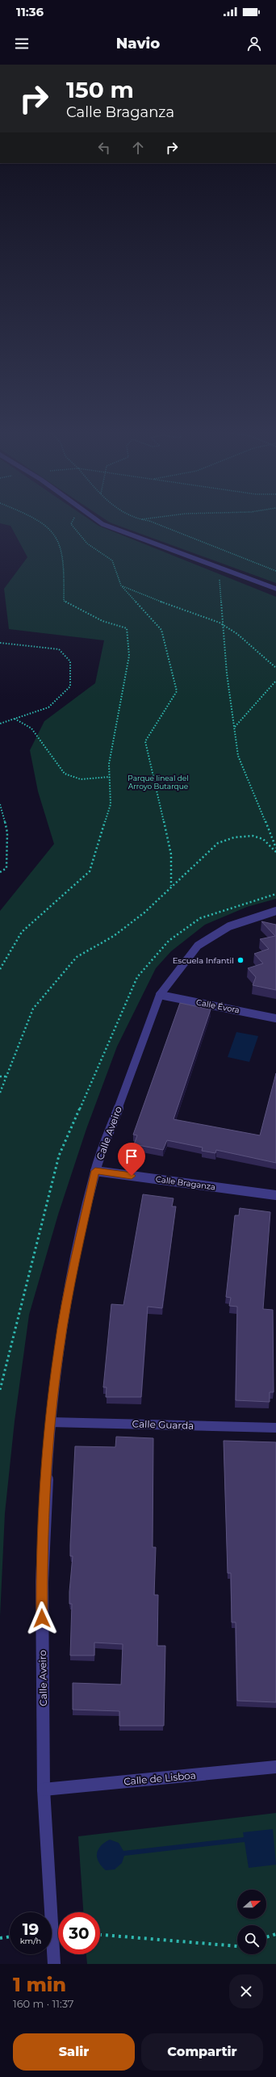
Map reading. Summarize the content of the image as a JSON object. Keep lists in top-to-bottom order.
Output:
{
  "streets": {
    "street": [
      "Calle Évora",
      "Calle Aveiro",
      "Calle Braganza",
      "Calle Guarda",
      "Calle de Lisboa"
    ]
  },
  "crossings": [
    ["Calle Évora", "Calle Aveiro"],
    ["Calle Aveiro", "Calle Braganza"],
    ["Calle Aveiro", "Calle Guarda"],
    ["Calle Aveiro", "Calle de Lisboa"]
  ],
  "parks": ["Parque lineal del Arroyo Butarque"],
  "places": ["Escuela Infantil"],
  "north": "right",
  "page": {
    "status": "11:36",
    "header": "Navio",
    "turn": ["150 m", "Calle Braganza"],
    "speed": "19 km/h",
    "limit": "30",
    "heading": ["1 min", "160 m · 11:37"],
    "buttons": ["Salir", "Compartir"]
  }
}
